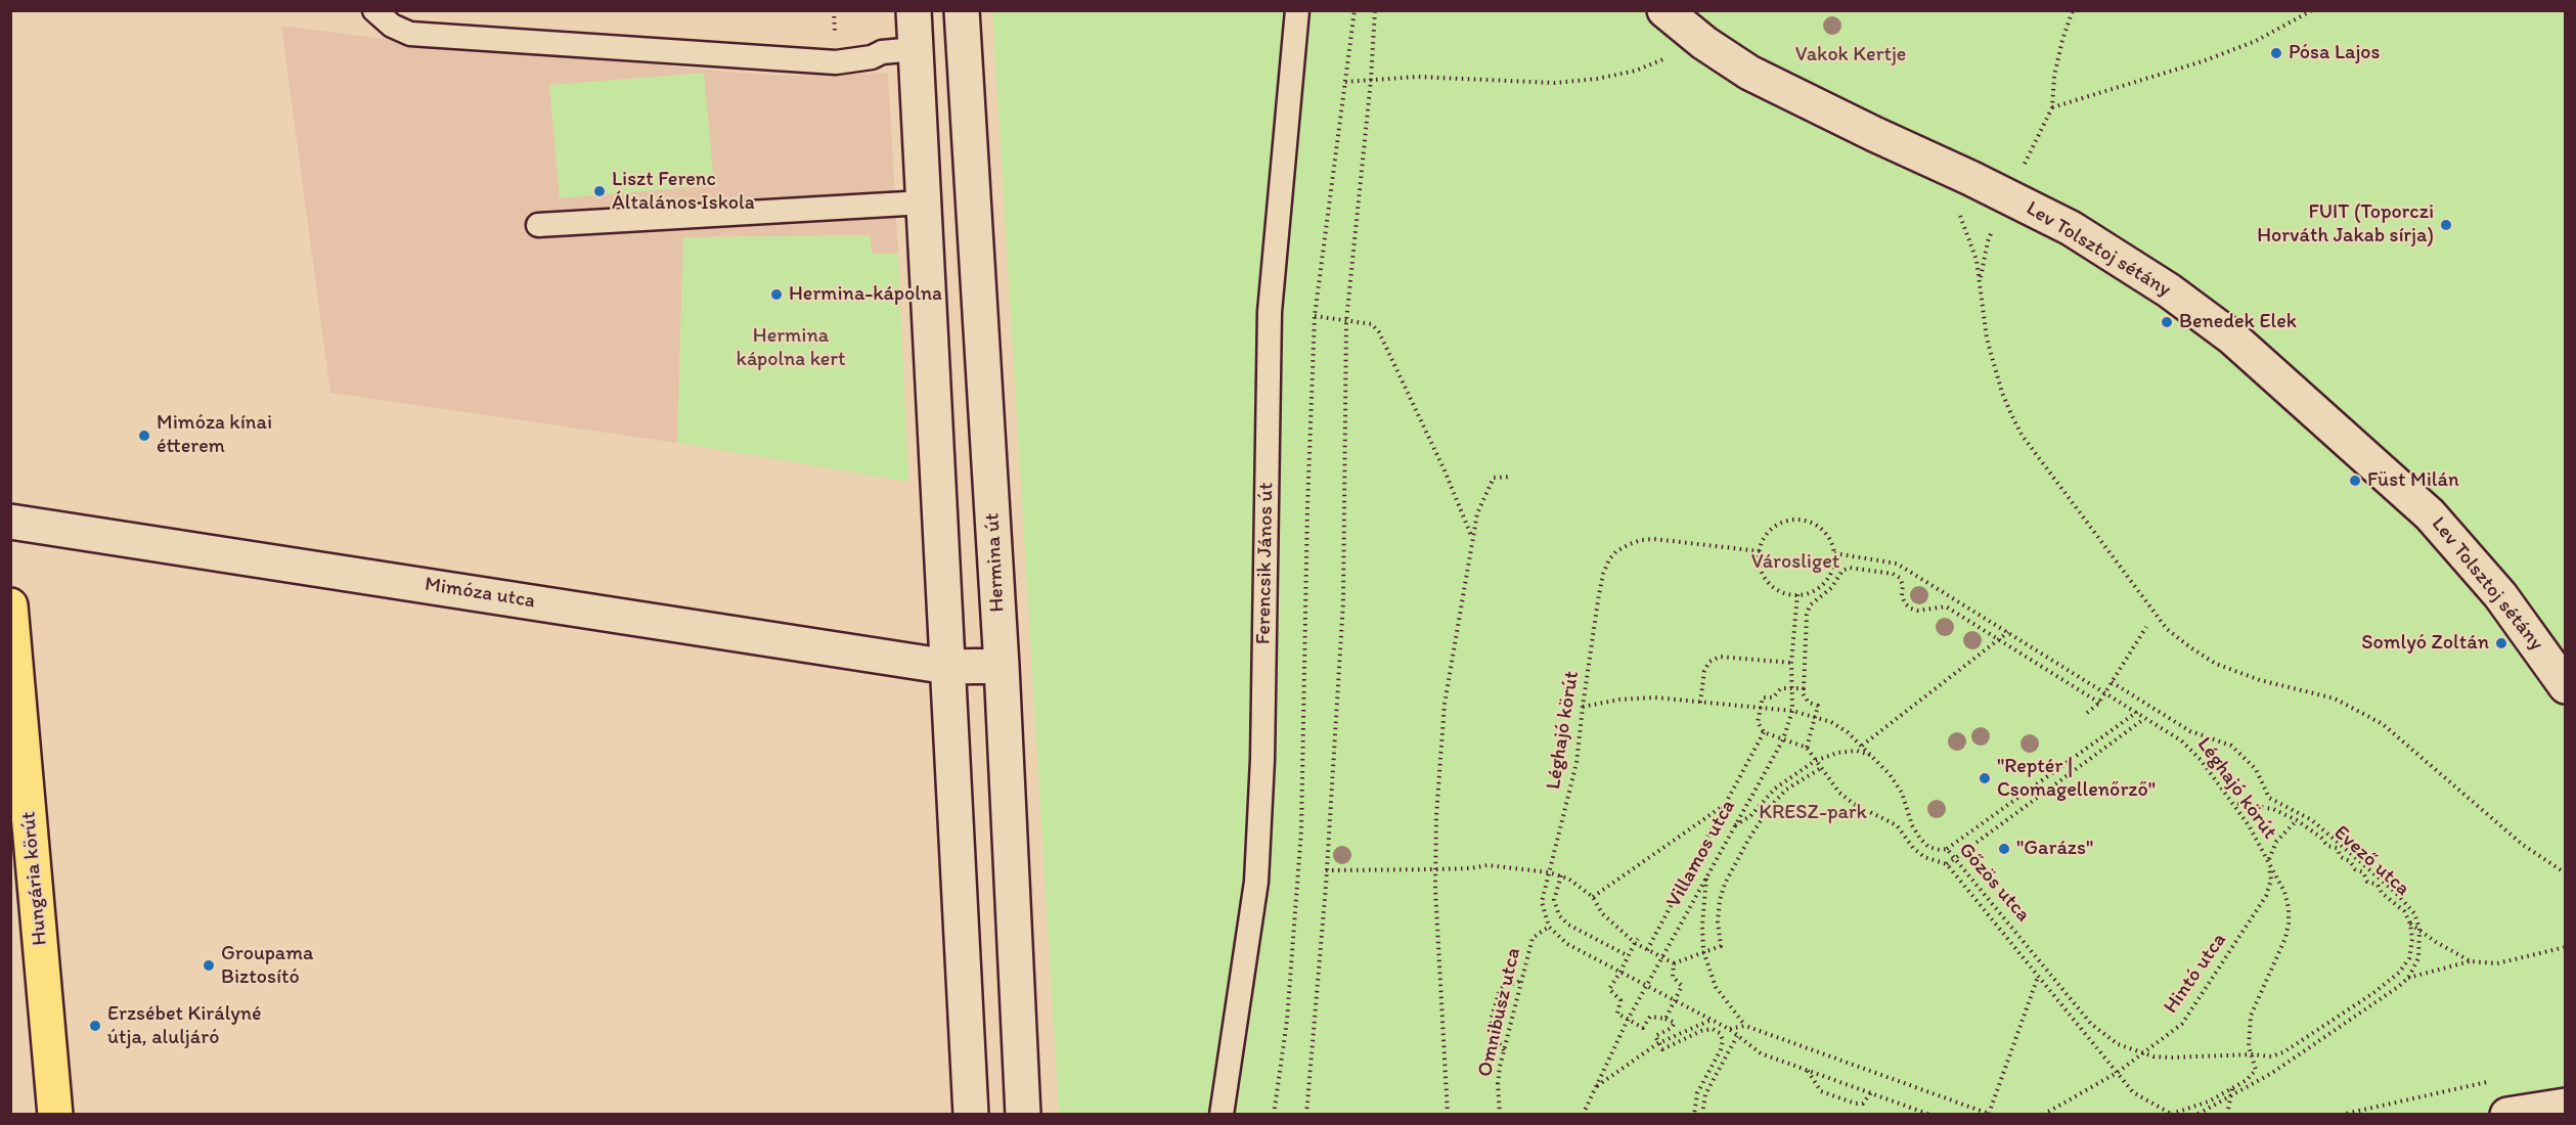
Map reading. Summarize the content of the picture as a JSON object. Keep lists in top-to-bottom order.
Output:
{
  "streets": {
    "main road": ["Hungária körút"],
    "street": ["Lev Tolsztoj sétány", "Hermina út", "Mimóza utca"],
    "lane": ["Ferencsik János út"],
    "path": [
      "Léghajó körút",
      "Villamos utca",
      "Evező utca",
      "Gőzös utca",
      "Hintó utca",
      "Omnibusz utca"
    ]
  },
  "crossings": [
    ["Hermina út", "Mimóza utca"],
    ["Léghajó körút", "Villamos utca"],
    ["Léghajó körút", "Evező utca"],
    ["Léghajó körút", "Gőzös utca"],
    ["Léghajó körút", "Hintó utca"],
    ["Léghajó körút", "Omnibusz utca"],
    ["Villamos utca", "Gőzös utca"],
    ["Evező utca", "Gőzös utca"],
    ["Gőzös utca", "Hintó utca"]
  ],
  "parks": [
    "Vakok Kertje",
    "Hermina kápolna kert",
    "Városliget",
    "KRESZ-park"
  ],
  "places": [
    "Pósa Lajos",
    "Liszt Ferenc Általános Iskola",
    "FUIT (Toporczi Horváth Jakab sírja)",
    "Hermina-kápolna",
    "Benedek Elek",
    "Mimóza kínai étterem",
    "Füst Milán",
    "Somlyó Zoltán",
    "\"Reptér | Csomagellenőrző\"",
    "\"Garázs\"",
    "Groupama Biztosító",
    "Erzsébet Királyné útja, aluljáró"
  ]
}
